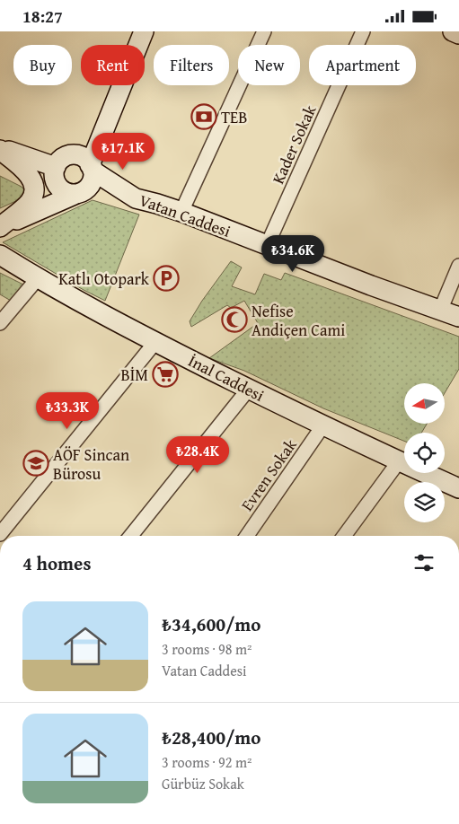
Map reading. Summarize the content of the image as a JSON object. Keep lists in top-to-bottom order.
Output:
{
  "streets": {
    "main road": ["Vatan Caddesi", "İnal Caddesi"],
    "street": ["Kader Sokak", "Evren Sokak"]
  },
  "crossings": [
    ["Kader Sokak", "Vatan Caddesi"],
    ["İnal Caddesi", "Evren Sokak"]
  ],
  "places": {
    "bank": ["TEB"],
    "parking": ["Katlı Otopark"],
    "mosque": ["Nefise Andiçen Cami"],
    "supermarket": ["BİM"],
    "school or university": ["AÖF Sincan Bürosu"]
  },
  "north": "left",
  "page": {
    "status": "18:27",
    "chip": [
      "Buy",
      "Rent",
      "Filters",
      "New",
      "Apartment"
    ],
    "price": [
      "₺17.1K",
      "₺34.6K",
      "₺33.3K",
      "₺28.4K"
    ],
    "heading": "4 homes",
    "list": [
      {
        "name": "₺34,600/mo",
        "note": "3 rooms · 98 m² · Vatan Caddesi"
      },
      {
        "name": "₺28,400/mo",
        "note": "3 rooms · 92 m² · Gürbüz Sokak"
      }
    ]
  }
}
